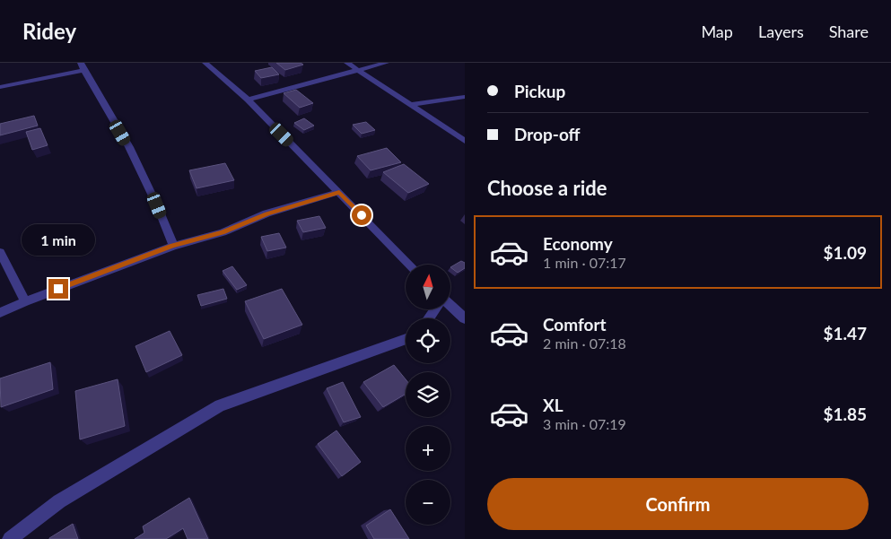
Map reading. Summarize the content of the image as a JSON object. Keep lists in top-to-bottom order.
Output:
{
  "north": "top",
  "page": {
    "header": "Ridey",
    "nav": ["Map", "Layers", "Share"],
    "banner": ["Pickup", "Drop-off"],
    "heading": "Choose a ride",
    "list": [
      {
        "name": "Economy",
        "note": "1 min · 07:17",
        "value": "$1.09"
      },
      {
        "name": "Comfort",
        "note": "2 min · 07:18",
        "value": "$1.47"
      },
      {
        "name": "XL",
        "note": "3 min · 07:19",
        "value": "$1.85"
      }
    ],
    "bubble": "1 min",
    "map_buttons": ["+", "−"],
    "buttons": "Confirm"
  }
}
